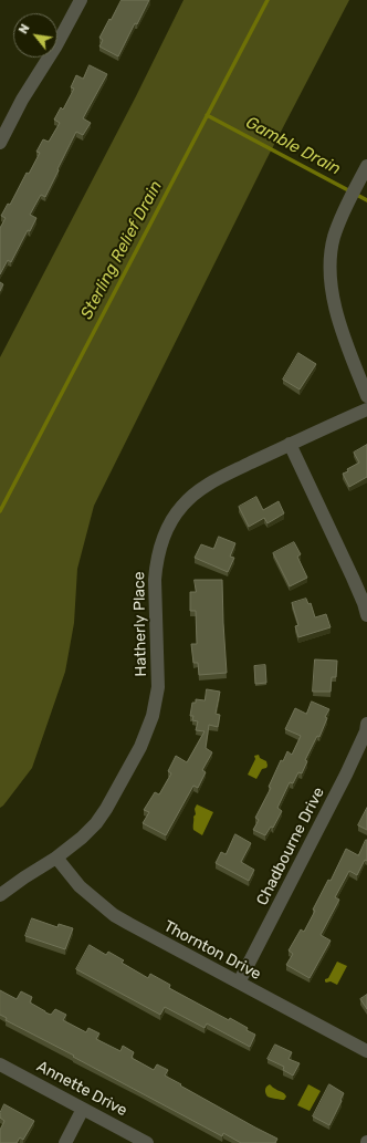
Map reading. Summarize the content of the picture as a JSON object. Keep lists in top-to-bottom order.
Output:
{
  "streets": {
    "street": [
      "Hatherly Place",
      "Chadbourne Drive",
      "Thornton Drive",
      "Annette Drive"
    ]
  },
  "crossings": [
    ["Hatherly Place", "Thornton Drive"],
    ["Chadbourne Drive", "Thornton Drive"]
  ],
  "water": ["Gamble Drain", "Sterling Relief Drain"],
  "north": "top left"
}
